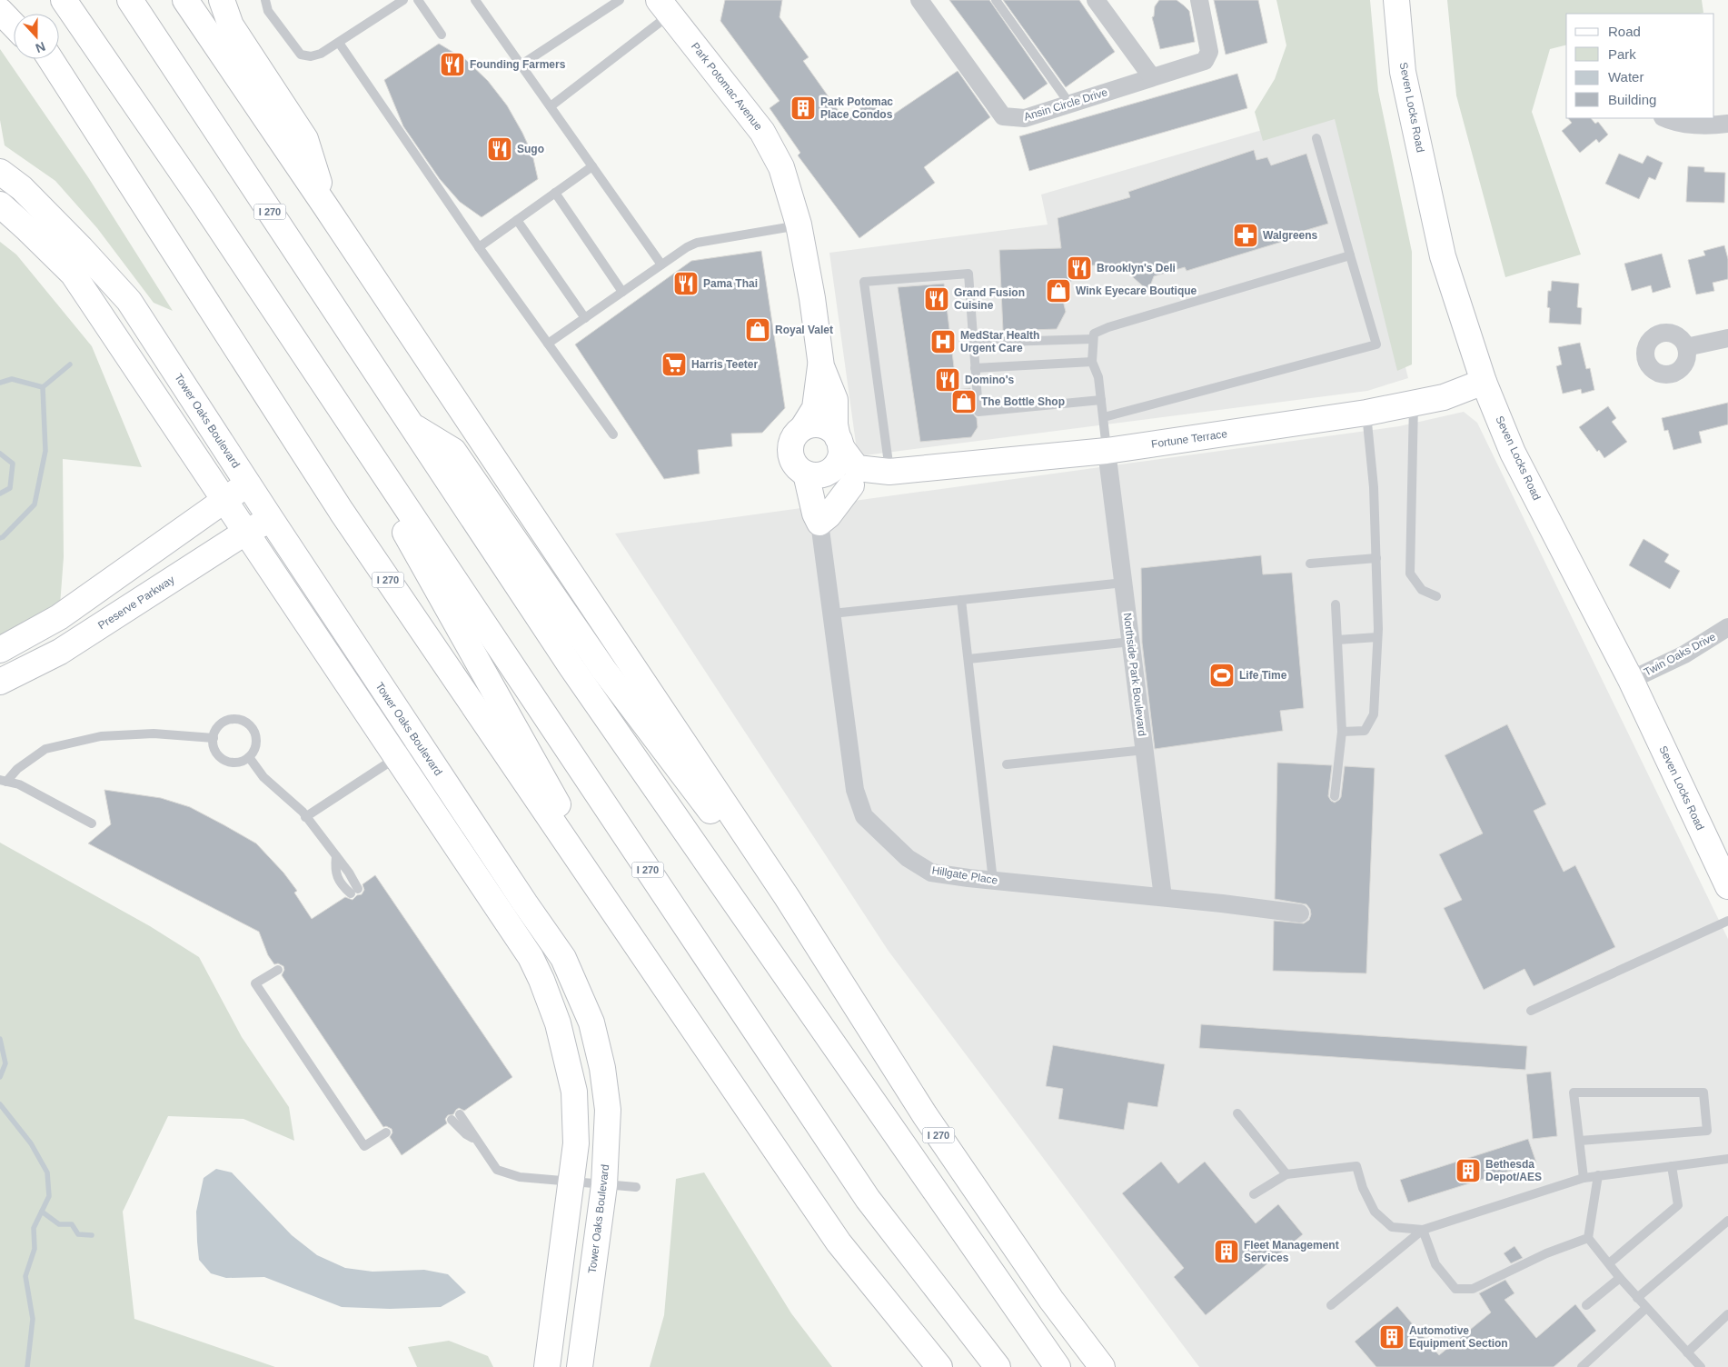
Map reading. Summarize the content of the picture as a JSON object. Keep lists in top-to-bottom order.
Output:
{
  "streets": {
    "main road": [
      "Park Potomac Avenue",
      "Seven Locks Road",
      "I 270",
      "Tower Oaks Boulevard",
      "Fortune Terrace",
      "Preserve Parkway"
    ],
    "street": [
      "Ansin Circle Drive",
      "Twin Oaks Drive",
      "Northside Park Boulevard",
      "Hillgate Place"
    ]
  },
  "crossings": [
    ["Seven Locks Road", "Fortune Terrace"],
    ["Seven Locks Road", "Twin Oaks Drive"],
    ["Tower Oaks Boulevard", "Preserve Parkway"],
    ["Fortune Terrace", "Northside Park Boulevard"],
    ["Northside Park Boulevard", "Hillgate Place"]
  ],
  "places": {
    "restaurant": [
      "Founding Farmers",
      "Sugo",
      "Brooklyn's Deli",
      "Pama Thai",
      "Grand Fusion Cuisine",
      "Domino's"
    ],
    "building": [
      "Park Potomac Place Condos",
      "Bethesda Depot/AES",
      "Fleet Management Services",
      "Automotive Equipment Section"
    ],
    "pharmacy": ["Walgreens"],
    "shop": ["Wink Eyecare Boutique", "Royal Valet", "The Bottle Shop"],
    "hospital": ["MedStar Health Urgent Care"],
    "supermarket": ["Harris Teeter"],
    "sports": ["Life Time"]
  },
  "legend": [
    "Road",
    "Park",
    "Water",
    "Building"
  ],
  "north": "bottom"
}
